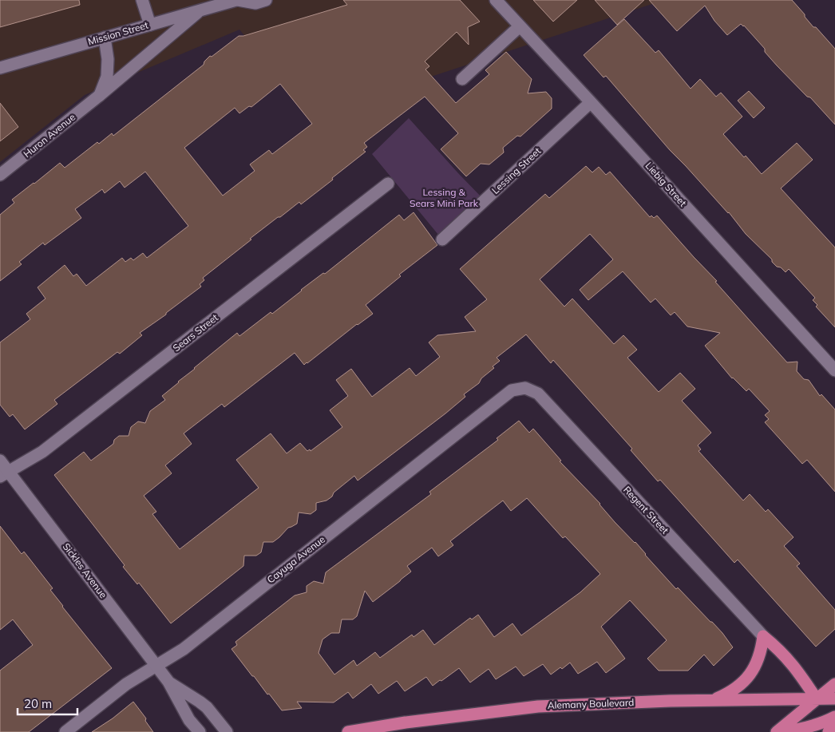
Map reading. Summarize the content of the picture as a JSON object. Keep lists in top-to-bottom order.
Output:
{
  "streets": {
    "main road": ["Alemany Boulevard"],
    "street": [
      "Mission Street",
      "Huron Avenue",
      "Lessing Street",
      "Liebig Street",
      "Sears Street",
      "Regent Street",
      "Cayuga Avenue",
      "Sickles Avenue"
    ]
  },
  "crossings": [
    ["Mission Street", "Huron Avenue"],
    ["Lessing Street", "Liebig Street"],
    ["Sears Street", "Sickles Avenue"],
    ["Regent Street", "Cayuga Avenue"],
    ["Cayuga Avenue", "Sickles Avenue"]
  ],
  "parks": ["Lessing & Sears Mini Park"],
  "scale_bar": "20 m"
}
